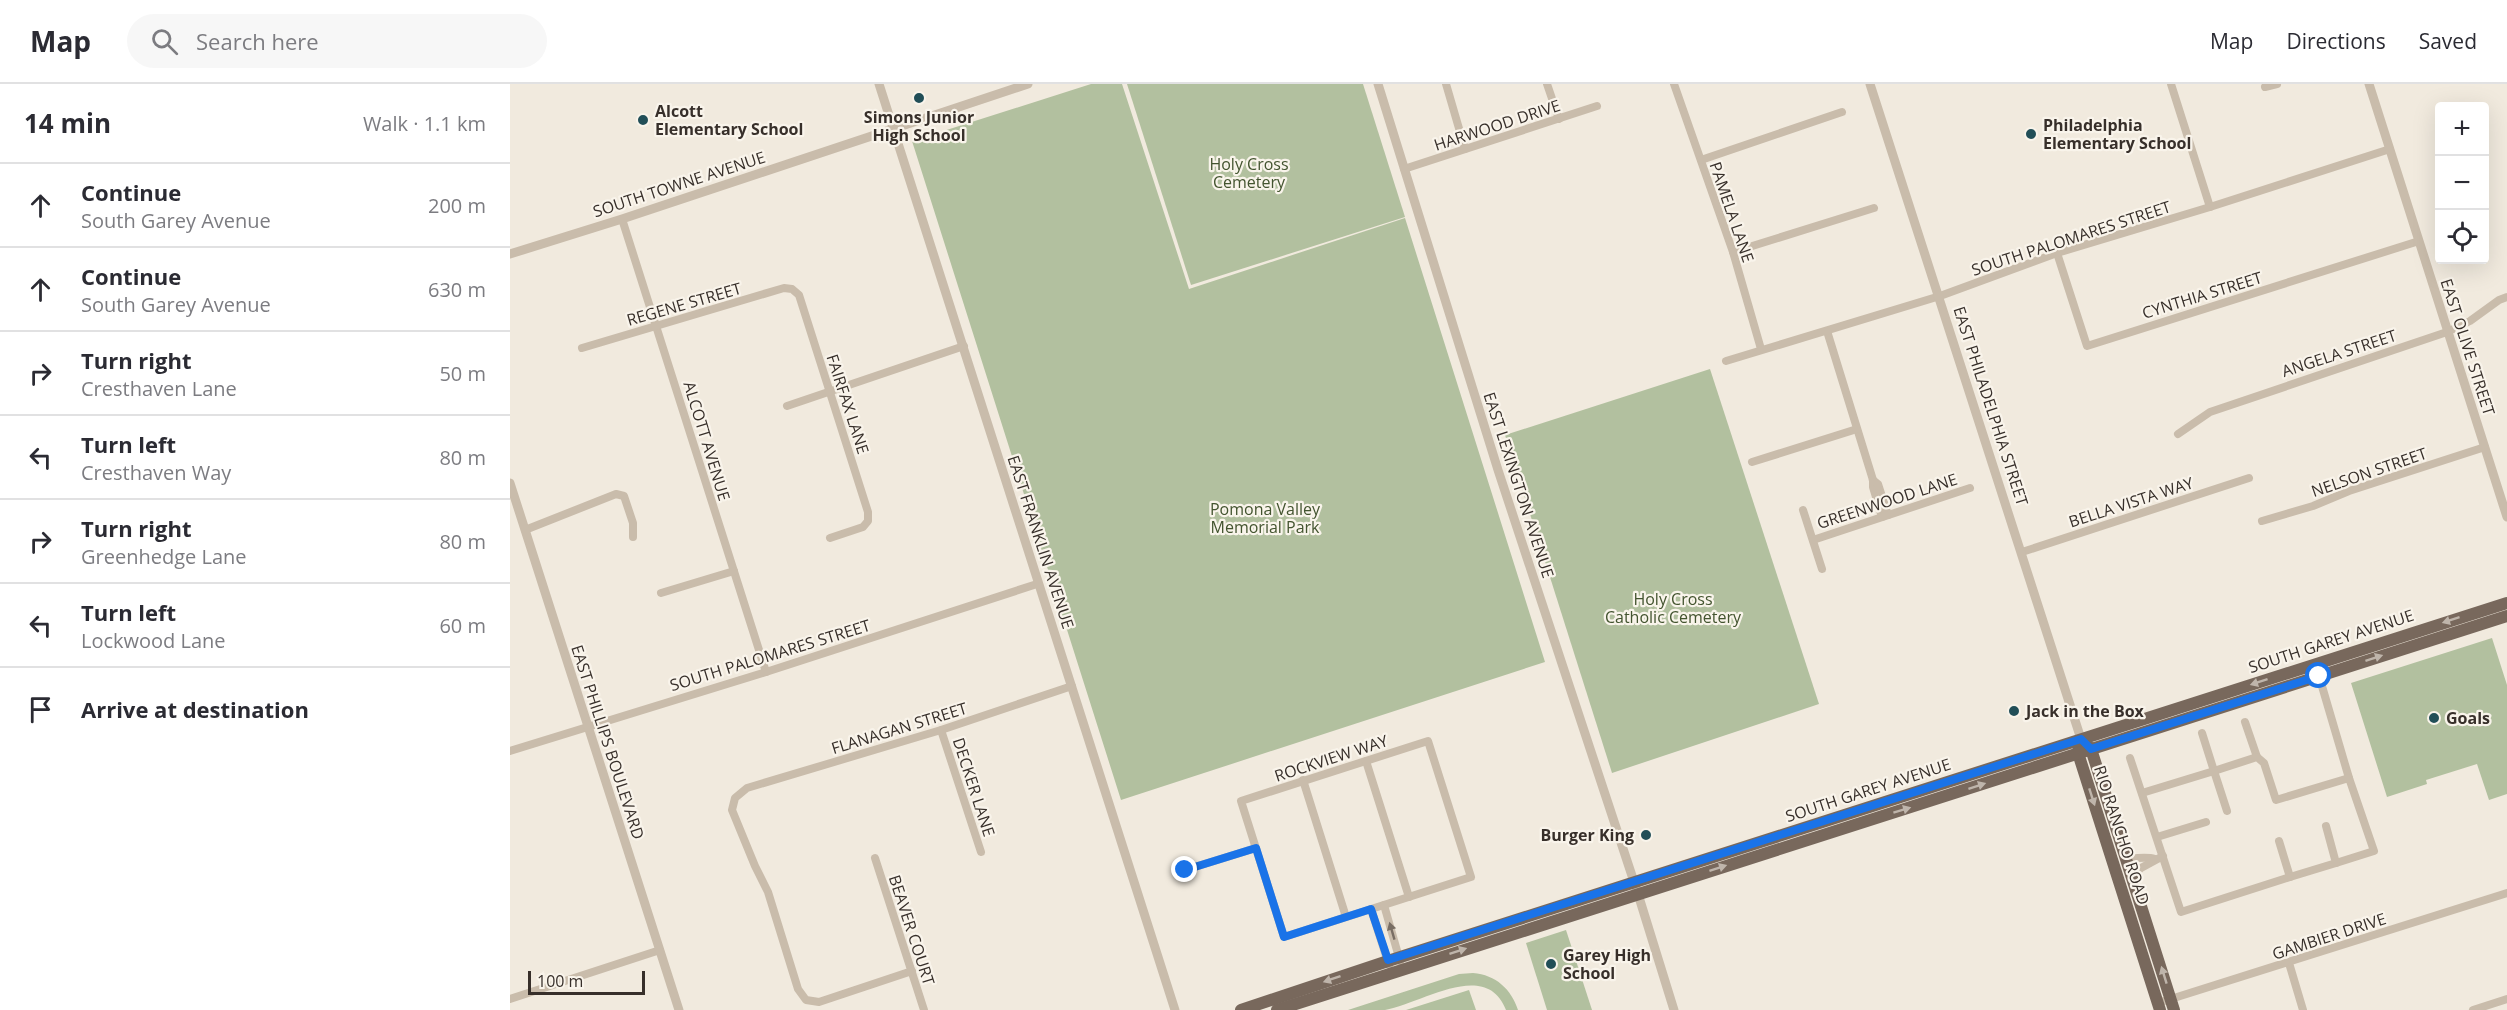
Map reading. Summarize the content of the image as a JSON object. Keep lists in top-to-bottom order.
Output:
{
  "streets": {
    "main road": ["SOUTH GAREY AVENUE", "RIO RANCHO ROAD"],
    "street": [
      "HARWOOD DRIVE",
      "SOUTH TOWNE AVENUE",
      "PAMELA LANE",
      "SOUTH PALOMARES STREET",
      "CYNTHIA STREET",
      "REGENE STREET",
      "EAST OLIVE STREET",
      "ANGELA STREET",
      "FAIRFAX LANE",
      "EAST PHILADELPHIA STREET",
      "ALCOTT AVENUE",
      "NELSON STREET",
      "EAST LEXINGTON AVENUE",
      "GREENWOOD LANE",
      "BELLA VISTA WAY",
      "EAST FRANKLIN AVENUE",
      "FLANAGAN STREET",
      "EAST PHILLIPS BOULEVARD",
      "ROCKVIEW WAY",
      "DECKER LANE",
      "BEAVER COURT",
      "GAMBIER DRIVE"
    ]
  },
  "crossings": [
    ["HARWOOD DRIVE", "EAST LEXINGTON AVENUE"],
    ["SOUTH TOWNE AVENUE", "ALCOTT AVENUE"],
    ["SOUTH TOWNE AVENUE", "EAST FRANKLIN AVENUE"],
    ["PAMELA LANE", "SOUTH PALOMARES STREET"],
    ["SOUTH PALOMARES STREET", "CYNTHIA STREET"],
    ["SOUTH PALOMARES STREET", "EAST OLIVE STREET"],
    ["SOUTH PALOMARES STREET", "EAST PHILADELPHIA STREET"],
    ["SOUTH PALOMARES STREET", "ALCOTT AVENUE"],
    ["SOUTH PALOMARES STREET", "EAST FRANKLIN AVENUE"],
    ["SOUTH PALOMARES STREET", "EAST PHILLIPS BOULEVARD"],
    ["CYNTHIA STREET", "EAST OLIVE STREET"],
    ["REGENE STREET", "FAIRFAX LANE"],
    ["REGENE STREET", "ALCOTT AVENUE"],
    ["EAST OLIVE STREET", "ANGELA STREET"],
    ["EAST OLIVE STREET", "NELSON STREET"],
    ["EAST PHILADELPHIA STREET", "BELLA VISTA WAY"],
    ["EAST PHILADELPHIA STREET", "SOUTH GAREY AVENUE"],
    ["EAST PHILADELPHIA STREET", "RIO RANCHO ROAD"],
    ["EAST LEXINGTON AVENUE", "SOUTH GAREY AVENUE"],
    ["EAST FRANKLIN AVENUE", "FLANAGAN STREET"],
    ["SOUTH GAREY AVENUE", "RIO RANCHO ROAD"],
    ["FLANAGAN STREET", "DECKER LANE"],
    ["FLANAGAN STREET", "BEAVER COURT"],
    ["RIO RANCHO ROAD", "GAMBIER DRIVE"]
  ],
  "parks": ["Holy Cross Cemetery", "Pomona Valley Memorial Park", "Holy Cross Catholic Cemetery"],
  "places": [
    "Simons Junior High School",
    "Alcott Elementary School",
    "Philadelphia Elementary School",
    "Jack in the Box",
    "Goals",
    "Burger King",
    "Garey High School"
  ],
  "scale_bar": "100 m",
  "page": {
    "header": "Map",
    "search": "Search here",
    "nav": ["Map", "Directions", "Saved"],
    "heading": ["14 min", "Walk · 1.1 km"],
    "map_buttons": ["+", "−"],
    "list": [
      ["Continue", "South Garey Avenue", "200 m"],
      ["Continue", "South Garey Avenue", "630 m"],
      ["Turn right", "Cresthaven Lane", "50 m"],
      ["Turn left", "Cresthaven Way", "80 m"],
      ["Turn right", "Greenhedge Lane", "80 m"],
      ["Turn left", "Lockwood Lane", "60 m"],
      "Arrive at destination"
    ],
    "scale": "100 m"
  }
}
